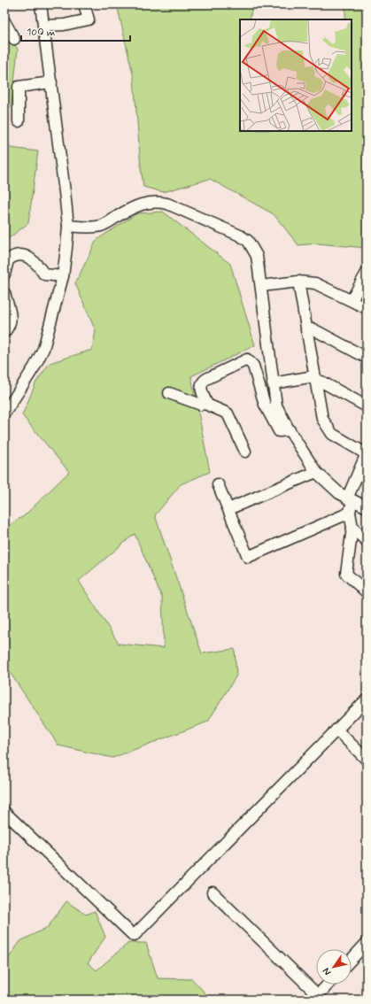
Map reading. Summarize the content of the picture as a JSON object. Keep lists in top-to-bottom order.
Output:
{
  "scale_bar": "100 m",
  "north": "bottom left"
}
